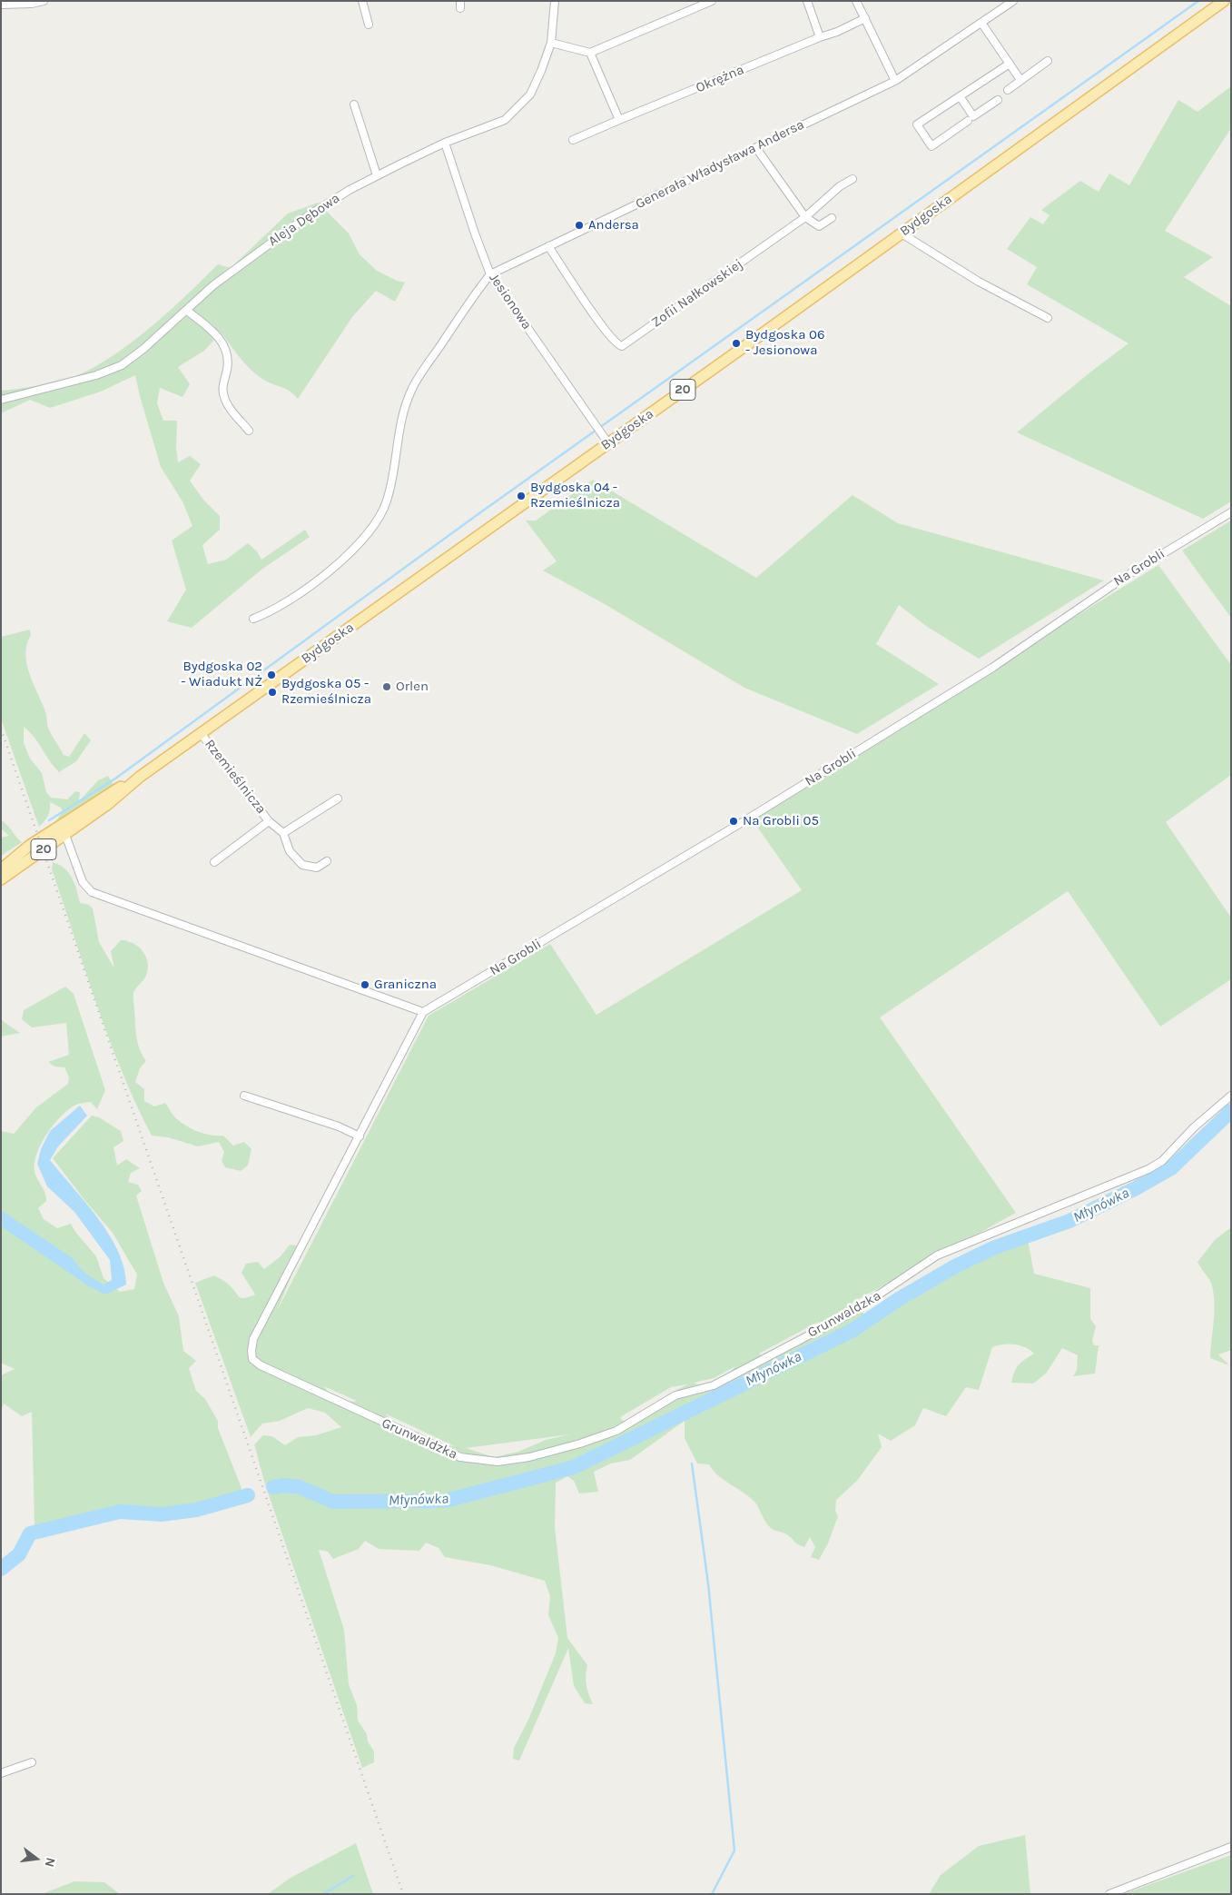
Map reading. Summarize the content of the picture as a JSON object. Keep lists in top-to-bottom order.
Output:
{
  "streets": {
    "main road": ["Bydgoska", "20"],
    "street": [
      "Okrężna",
      "Generała Władysława Andersa",
      "Aleja Dębowa",
      "Zofii Nałkowskiej",
      "Jesionowa",
      "Na Grobli",
      "Rzemieślnicza",
      "Grunwaldzka"
    ]
  },
  "crossings": [
    ["Generała Władysława Andersa", "Zofii Nałkowskiej"],
    ["Generała Władysława Andersa", "Jesionowa"],
    ["Bydgoska", "Jesionowa"],
    ["Bydgoska", "Rzemieślnicza"],
    ["Aleja Dębowa", "Jesionowa"]
  ],
  "water": ["Młynówka"],
  "places": [
    "Andersa",
    "Bydgoska 06 - Jesionowa",
    "Bydgoska 04 - Rzemieślnicza",
    "Bydgoska 02 - Wiadukt NŻ",
    "Orlen",
    "Bydgoska 05 - Rzemieślnicza",
    "Na Grobli 05",
    "Graniczna"
  ],
  "north": "right"
}
